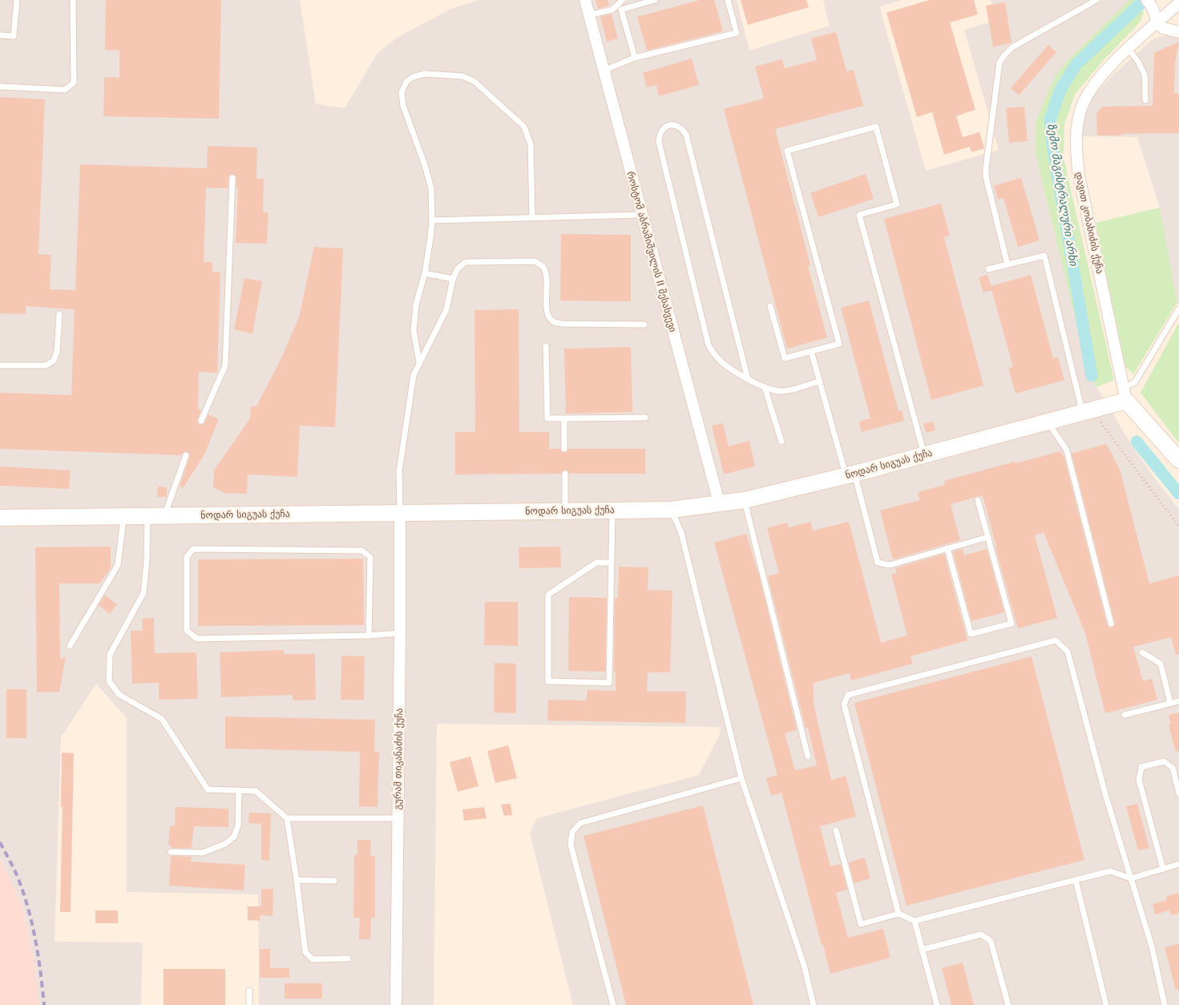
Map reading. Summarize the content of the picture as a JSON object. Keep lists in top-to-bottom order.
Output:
{
  "streets": {
    "street": [
      "დავით კობახიძის ქუჩა",
      "როსტომ აბრამიშვილის II შესახვევი",
      "ნოდარ სიგუას ქუჩა",
      "გურამ თიკანაძის ქუჩა"
    ]
  },
  "crossings": [
    ["დავით კობახიძის ქუჩა", "ნოდარ სიგუას ქუჩა"],
    ["როსტომ აბრამიშვილის II შესახვევი", "ნოდარ სიგუას ქუჩა"],
    ["ნოდარ სიგუას ქუჩა", "გურამ თიკანაძის ქუჩა"]
  ],
  "water": ["ზემო მაგისტრალური არხი"]
}
